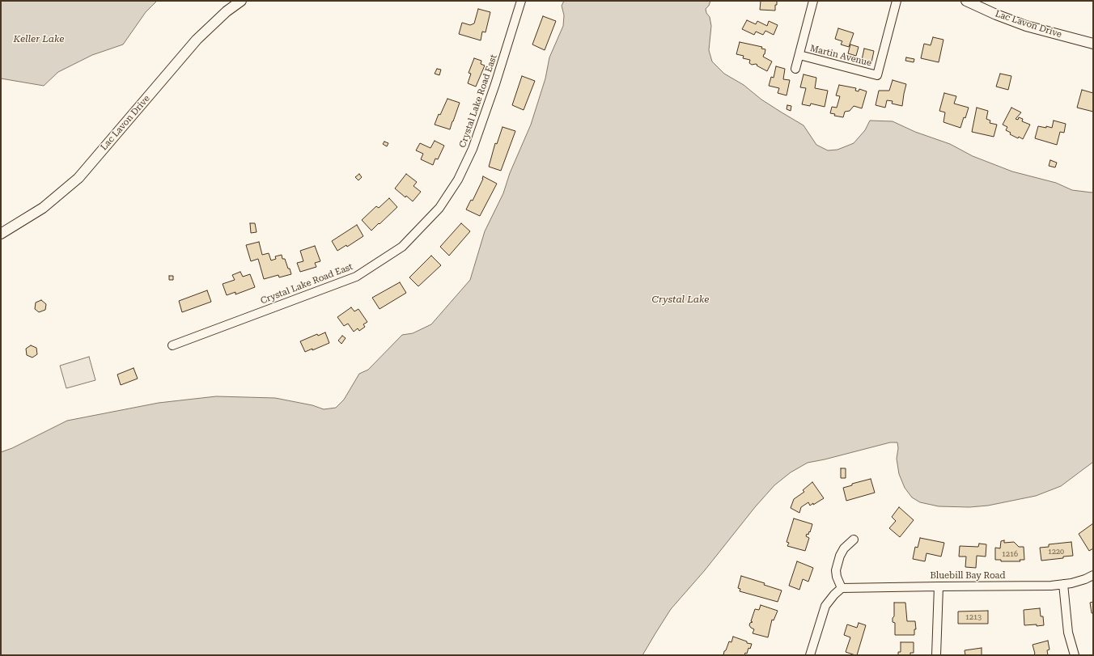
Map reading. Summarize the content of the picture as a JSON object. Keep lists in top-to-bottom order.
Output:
{
  "streets": {
    "street": [
      "Lac Lavon Drive",
      "Martin Avenue",
      "Crystal Lake Road East",
      "Bluebill Bay Road"
    ]
  },
  "water": ["Keller Lake", "Crystal Lake"],
  "house_numbers": ["1220", "1216", "1213"]
}
